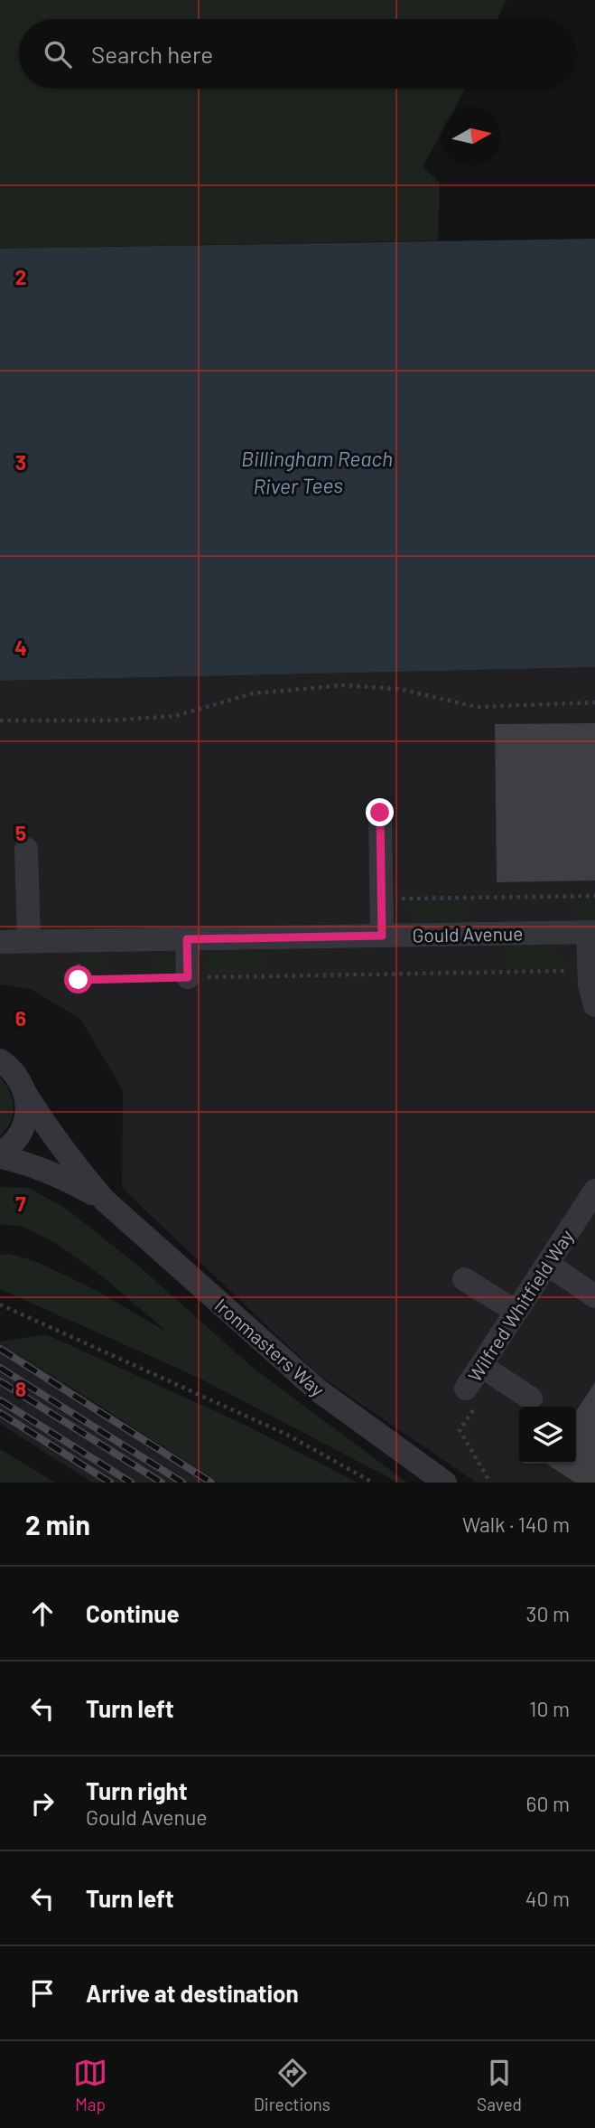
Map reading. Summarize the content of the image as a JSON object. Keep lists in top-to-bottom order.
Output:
{
  "streets": {
    "street": ["Gould Avenue", "Wilfred Whitfield Way", "Ironmasters Way"]
  },
  "water": ["Billingham Reach", "River Tees"],
  "north": "right",
  "page": {
    "search": "Search here",
    "heading": ["2 min", "Walk · 140 m"],
    "list": [
      ["Continue", "30 m"],
      ["Turn left", "10 m"],
      ["Turn right", "Gould Avenue", "60 m"],
      ["Turn left", "40 m"],
      "Arrive at destination"
    ],
    "nav": ["Map", "Directions", "Saved"]
  },
  "grid": {
    "rows": [
      "2",
      "3",
      "4",
      "5",
      "6",
      "7",
      "8"
    ]
  }
}
